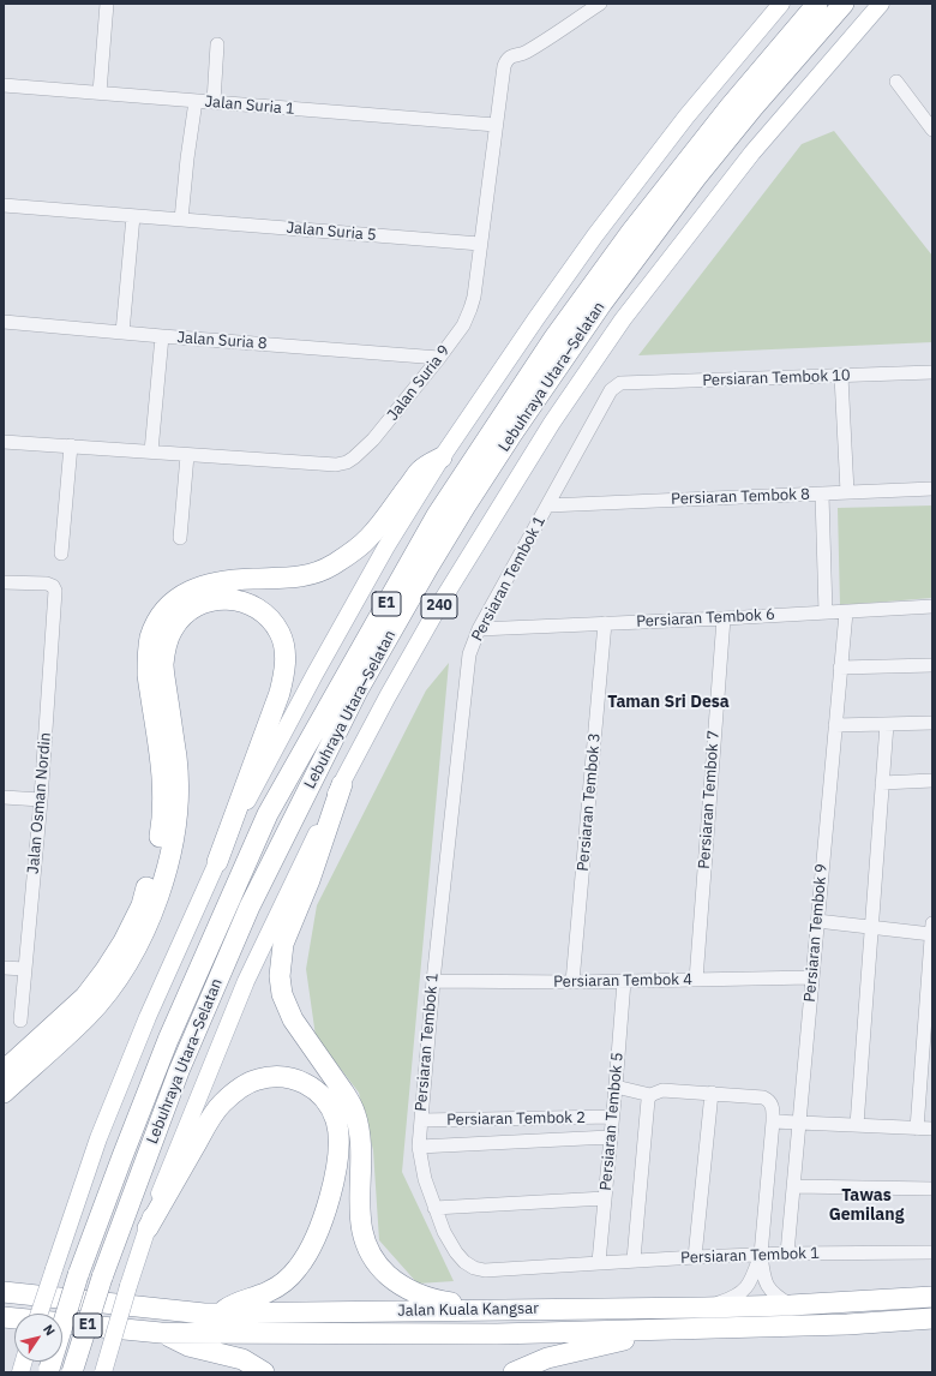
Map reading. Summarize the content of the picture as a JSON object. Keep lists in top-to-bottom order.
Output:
{
  "streets": {
    "highway": ["Lebuhraya Utara–Selatan", "E1", "Jalan Kuala Kangsar"],
    "main road": ["240"],
    "street": [
      "Jalan Suria 1",
      "Jalan Suria 5",
      "Jalan Suria 8",
      "Persiaran Tembok 10",
      "Jalan Suria 9",
      "Persiaran Tembok 8",
      "Persiaran Tembok 1",
      "Persiaran Tembok 6",
      "Persiaran Tembok 7",
      "Persiaran Tembok 3",
      "Jalan Osman Nordin",
      "Persiaran Tembok 9",
      "Persiaran Tembok 4",
      "Persiaran Tembok 2",
      "Persiaran Tembok 5"
    ]
  },
  "crossings": [
    ["Jalan Suria 1", "Jalan Suria 9"],
    ["Jalan Suria 5", "Jalan Suria 9"],
    ["Jalan Suria 8", "Jalan Suria 9"],
    ["Persiaran Tembok 10", "Persiaran Tembok 1"],
    ["Persiaran Tembok 8", "Persiaran Tembok 1"],
    ["Persiaran Tembok 1", "Persiaran Tembok 6"],
    ["Persiaran Tembok 1", "Persiaran Tembok 9"],
    ["Persiaran Tembok 1", "Persiaran Tembok 4"],
    ["Persiaran Tembok 1", "Persiaran Tembok 2"],
    ["Persiaran Tembok 1", "Persiaran Tembok 5"],
    ["Persiaran Tembok 6", "Persiaran Tembok 7"],
    ["Persiaran Tembok 6", "Persiaran Tembok 3"],
    ["Persiaran Tembok 6", "Persiaran Tembok 9"],
    ["Persiaran Tembok 7", "Persiaran Tembok 4"],
    ["Persiaran Tembok 3", "Persiaran Tembok 4"],
    ["Persiaran Tembok 9", "Persiaran Tembok 4"],
    ["Persiaran Tembok 4", "Persiaran Tembok 5"],
    ["Persiaran Tembok 2", "Persiaran Tembok 5"]
  ],
  "districts": ["Taman Sri Desa", "Tawas Gemilang"],
  "north": "top right"
}
